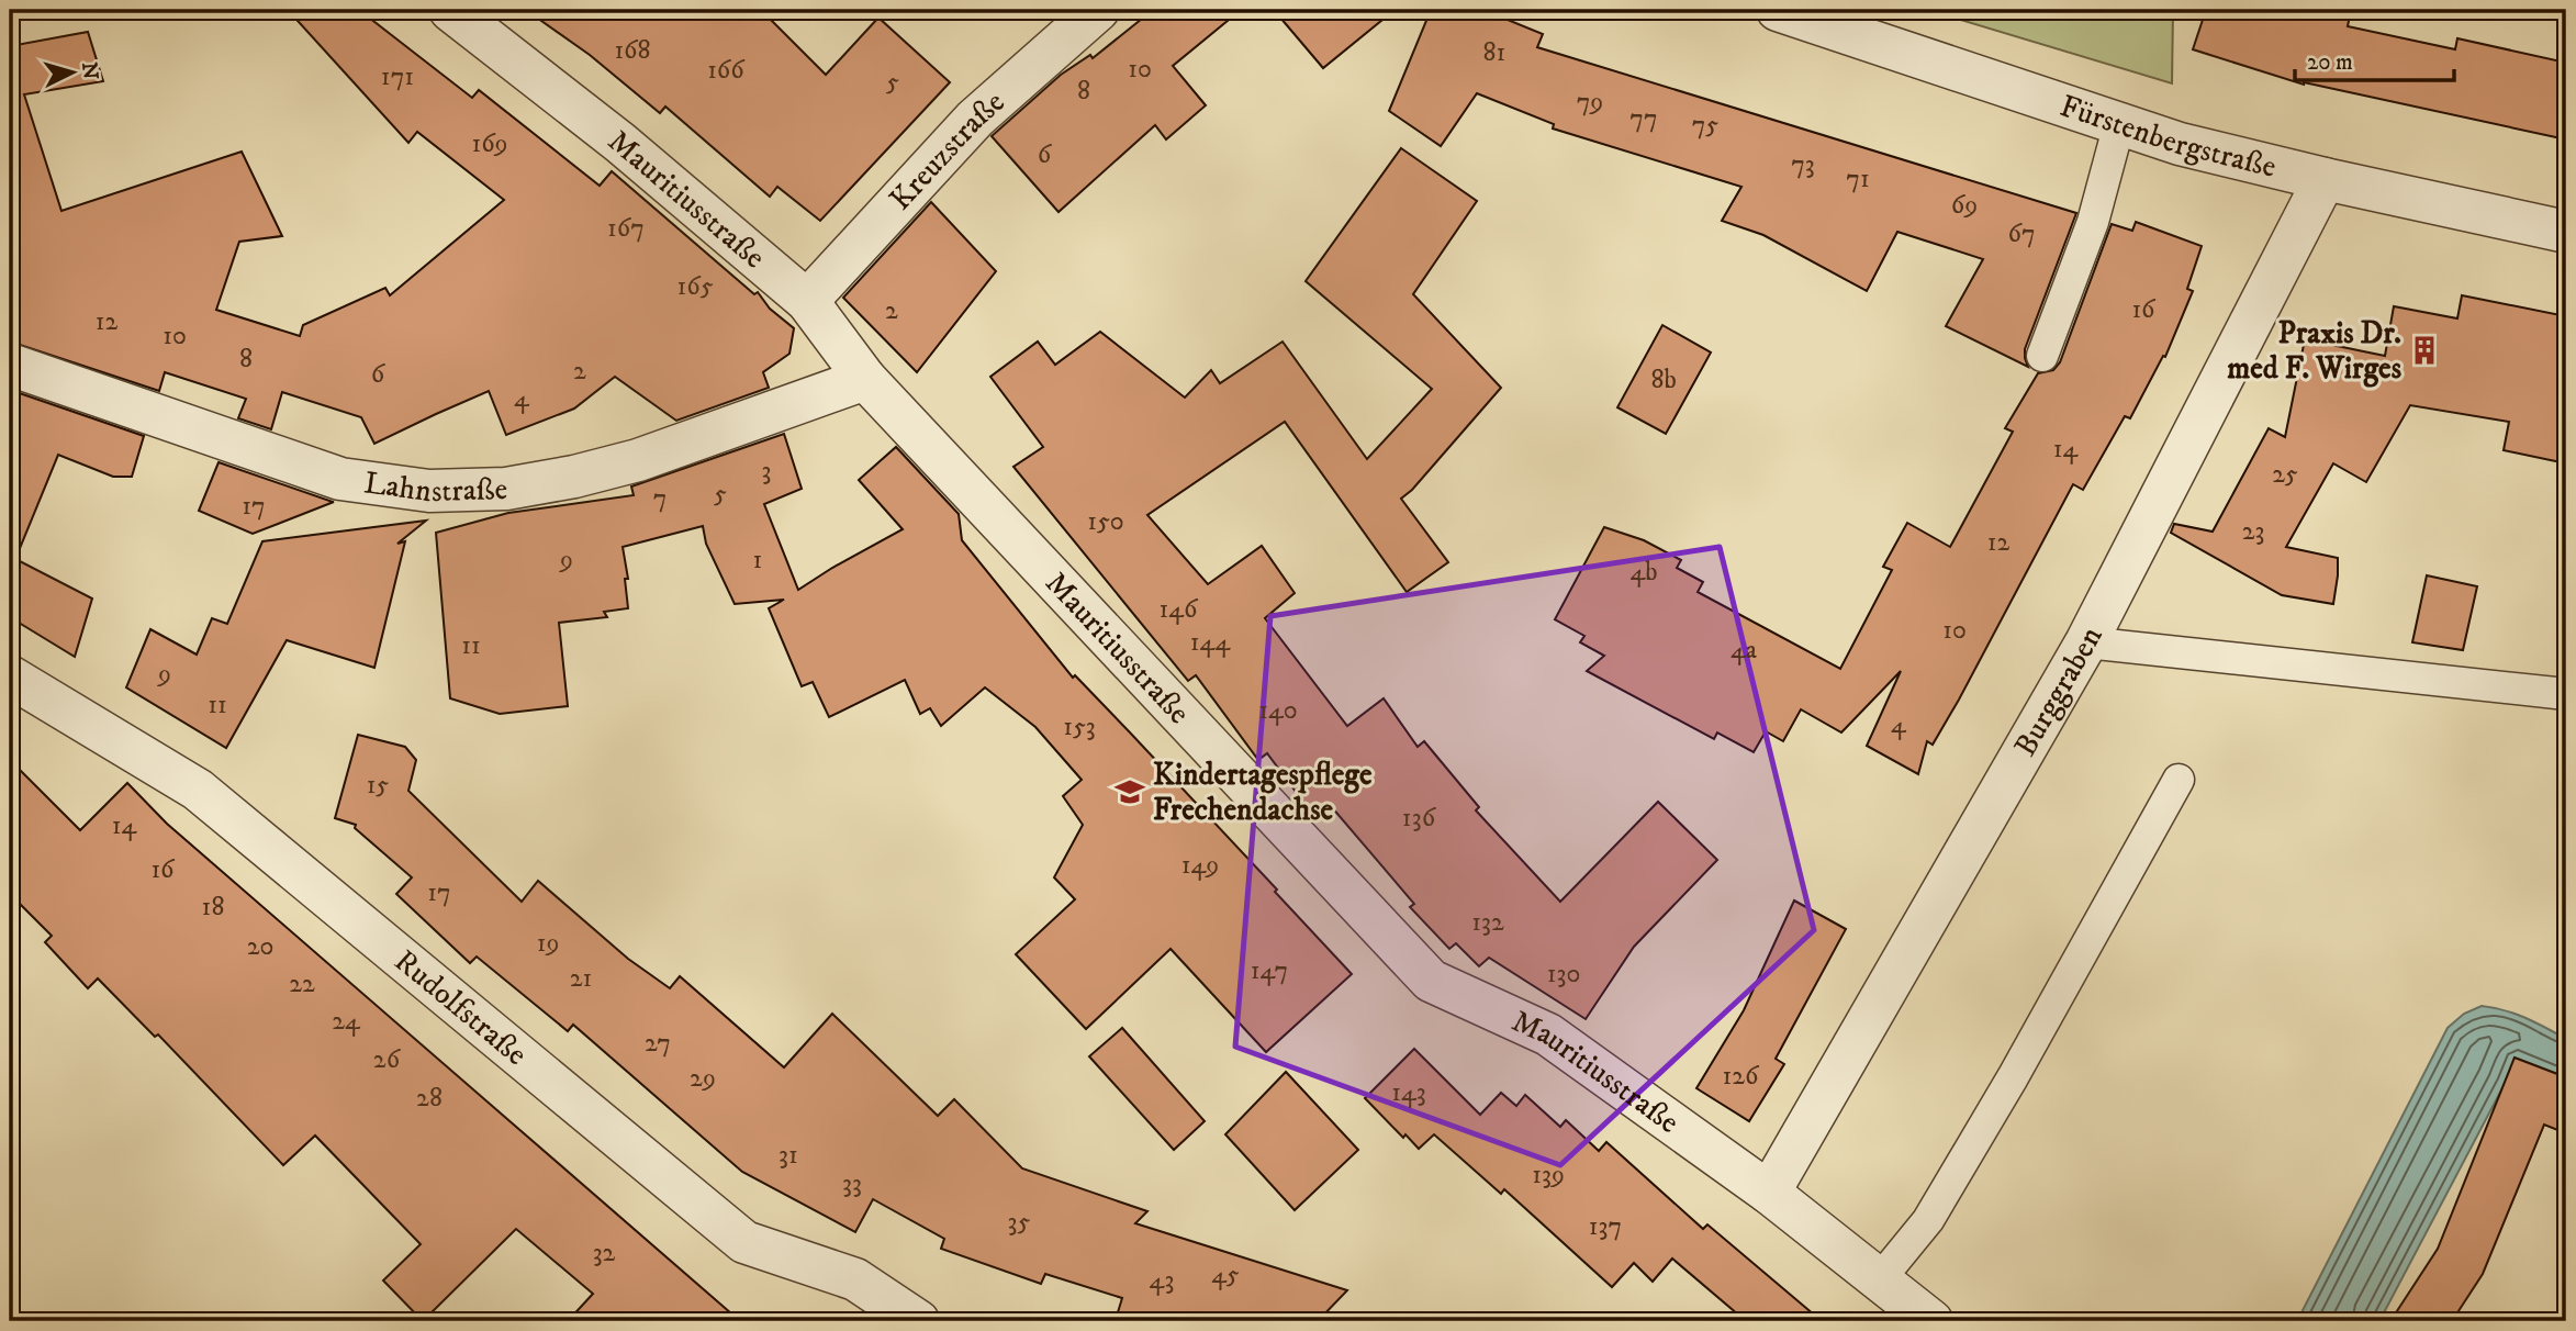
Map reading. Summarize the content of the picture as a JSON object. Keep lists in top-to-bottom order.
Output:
{
  "streets": {
    "street": [
      "Fürstenbergstraße",
      "Kreuzstraße",
      "Mauritiusstraße",
      "Lahnstraße",
      "Burggraben",
      "Rudolfstraße"
    ]
  },
  "crossings": [
    ["Fürstenbergstraße", "Burggraben"],
    ["Kreuzstraße", "Mauritiusstraße"],
    ["Mauritiusstraße", "Lahnstraße"],
    ["Mauritiusstraße", "Burggraben"]
  ],
  "places": {
    "building": ["Praxis Dr. med F. Wirges"],
    "school or university": ["Kindertagespflege Frechendachse"]
  },
  "house_numbers": [
    "168",
    "81",
    "10",
    "166",
    "171",
    "5",
    "8",
    "79",
    "77",
    "75",
    "169",
    "6",
    "73",
    "71",
    "69",
    "167",
    "67",
    "165",
    "16",
    "2",
    "12",
    "10",
    "8",
    "2",
    "6",
    "8b",
    "4",
    "14",
    "3",
    "25",
    "5",
    "7",
    "17",
    "150",
    "23",
    "12",
    "9",
    "1",
    "4b",
    "146",
    "10",
    "144",
    "11",
    "4a",
    "9",
    "11",
    "140",
    "4",
    "153",
    "15",
    "136",
    "14",
    "149",
    "16",
    "17",
    "18",
    "132",
    "19",
    "20",
    "147",
    "130",
    "21",
    "22",
    "24",
    "27",
    "26",
    "126",
    "29",
    "143",
    "28",
    "31",
    "139",
    "33",
    "35",
    "137",
    "32",
    "45",
    "43"
  ],
  "scale_bar": "20 m",
  "north": "right"
}
